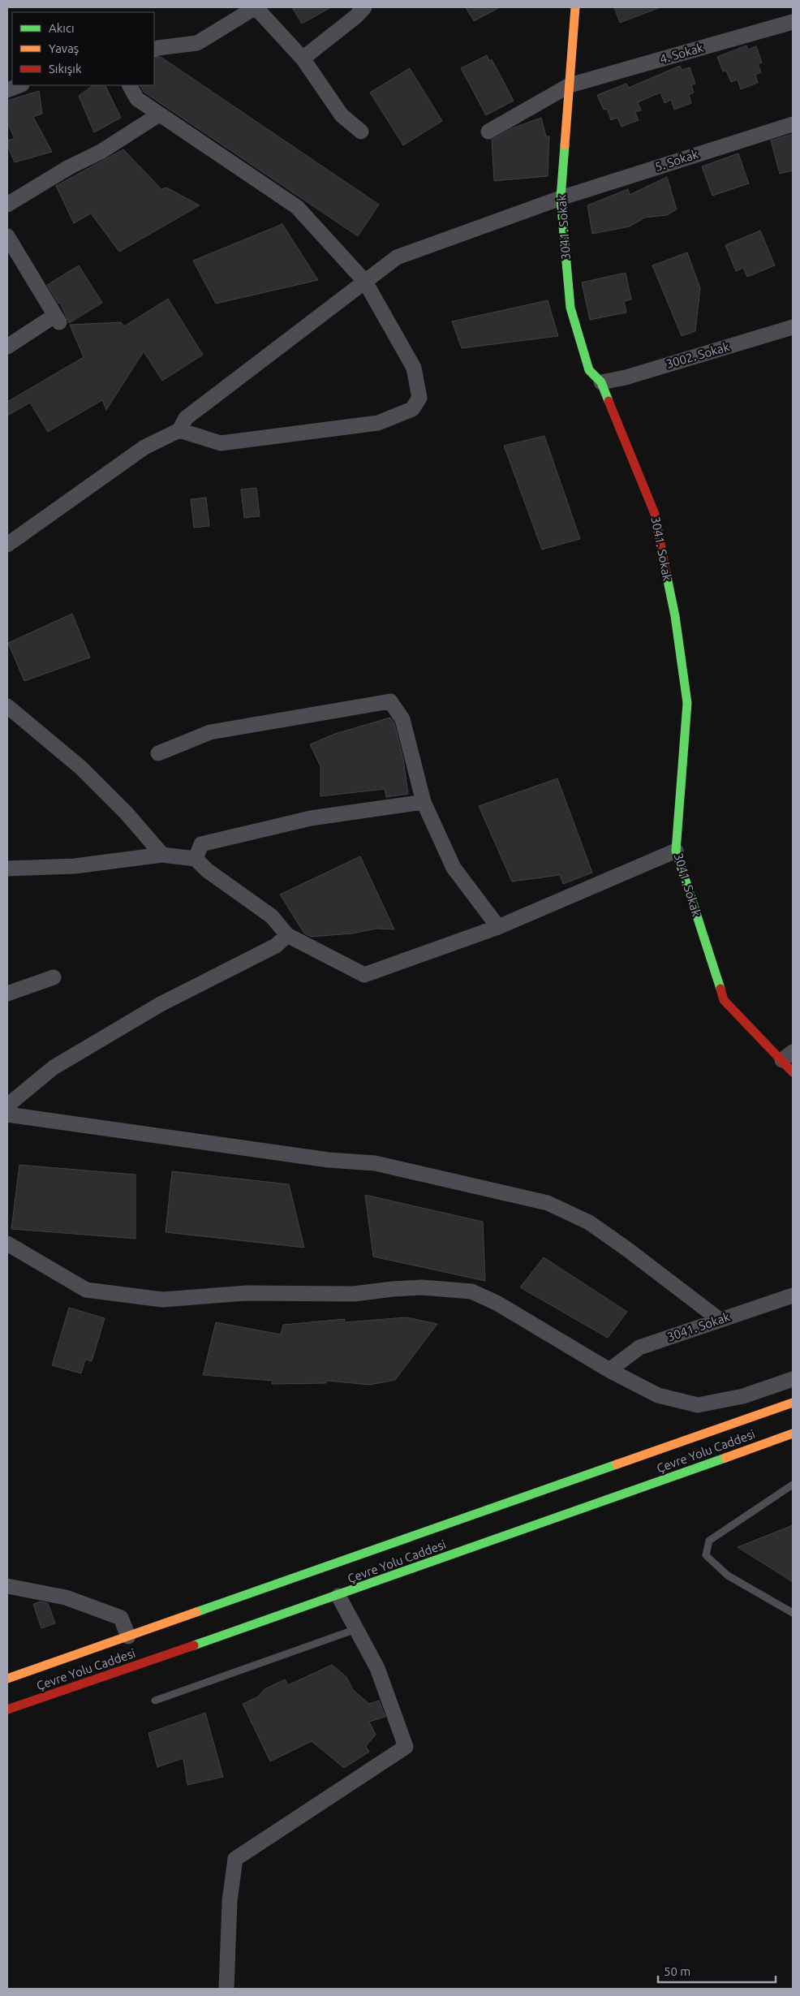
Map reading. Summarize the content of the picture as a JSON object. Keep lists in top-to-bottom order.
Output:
{
  "streets": {
    "main road": ["3041. Sokak", "Çevre Yolu Caddesi"],
    "street": ["4. Sokak", "5. Sokak", "3002. Sokak"]
  },
  "crossings": [
    ["4. Sokak", "3041. Sokak"],
    ["5. Sokak", "3041. Sokak"],
    ["3041. Sokak", "3002. Sokak"]
  ],
  "legend": ["Akıcı", "Yavaş", "Sıkışık"],
  "scale_bar": "50 m"
}
